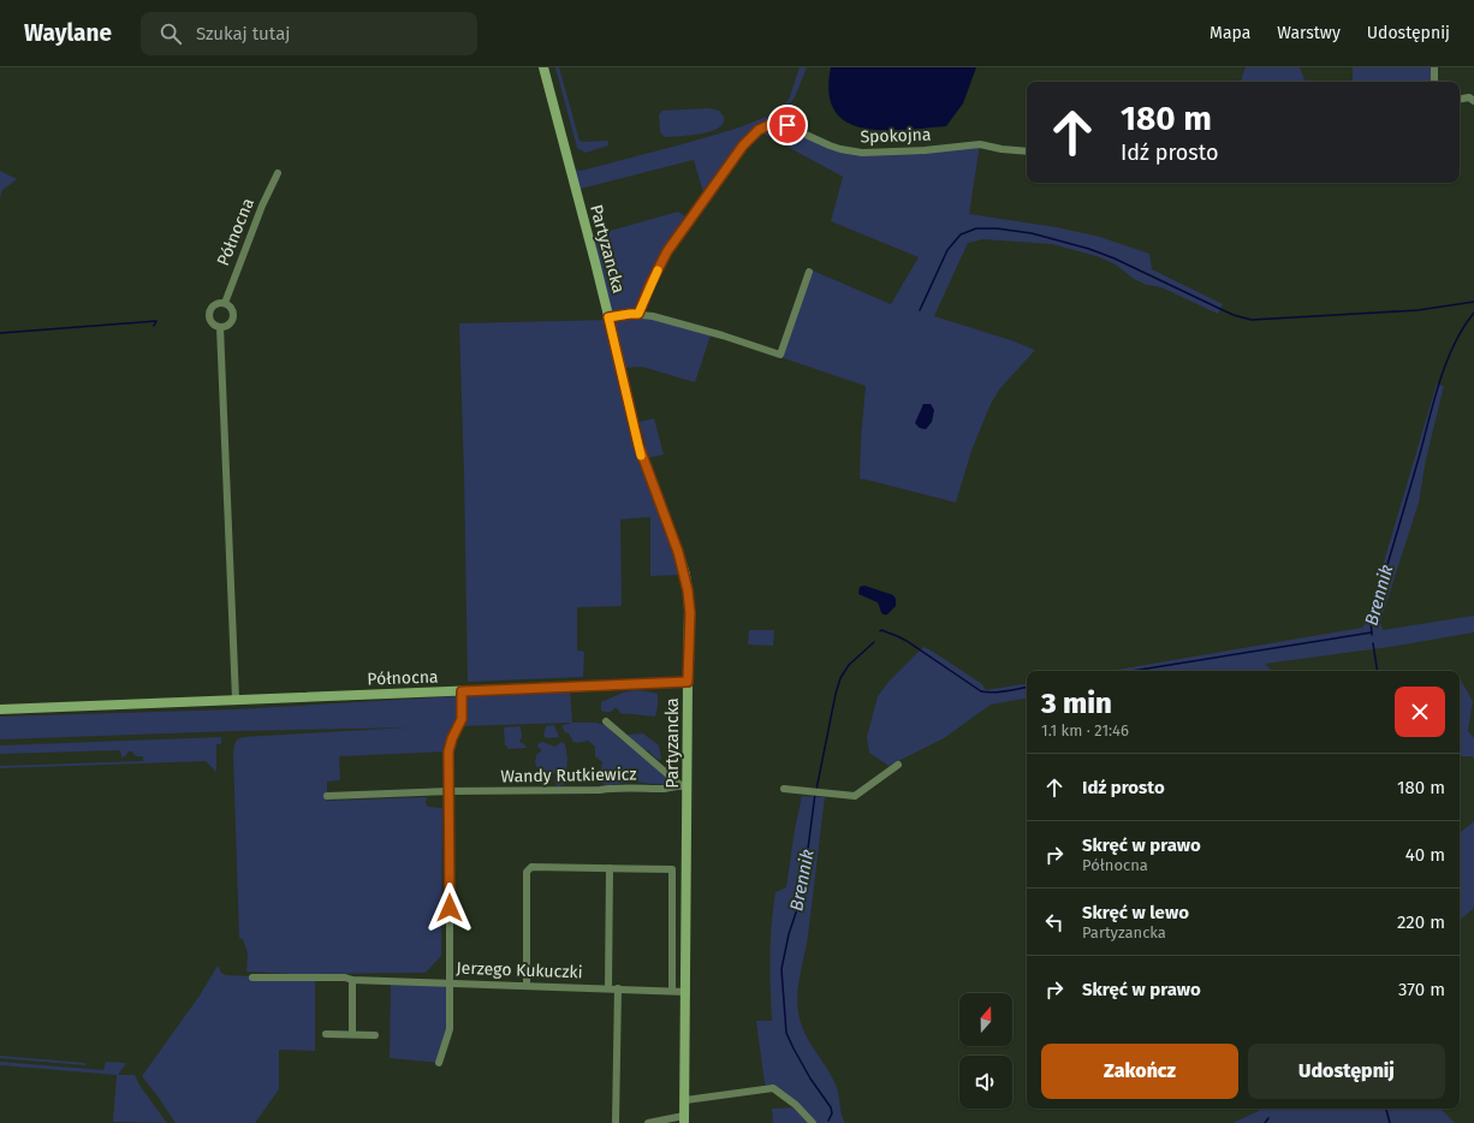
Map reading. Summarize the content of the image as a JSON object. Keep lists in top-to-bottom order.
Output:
{
  "streets": {
    "main road": ["Północna", "Partyzancka"],
    "street": ["Spokojna", "Wandy Rutkiewicz", "Jerzego Kukuczki"]
  },
  "crossings": [
    ["Północna", "Partyzancka"],
    ["Partyzancka", "Wandy Rutkiewicz"],
    ["Partyzancka", "Jerzego Kukuczki"]
  ],
  "water": ["Brennik"],
  "north": "top",
  "page": {
    "header": "Waylane",
    "search": "Szukaj tutaj",
    "nav": ["Mapa", "Warstwy", "Udostępnij"],
    "turn": ["180 m", "Idź prosto"],
    "heading": ["3 min", "1.1 km · 21:46"],
    "list": [
      {
        "name": "Idź prosto",
        "value": "180 m"
      },
      {
        "name": "Skręć w prawo",
        "note": "Północna",
        "value": "40 m"
      },
      {
        "name": "Skręć w lewo",
        "note": "Partyzancka",
        "value": "220 m"
      },
      {
        "name": "Skręć w prawo",
        "value": "370 m"
      }
    ],
    "buttons": ["Zakończ", "Udostępnij"]
  }
}
